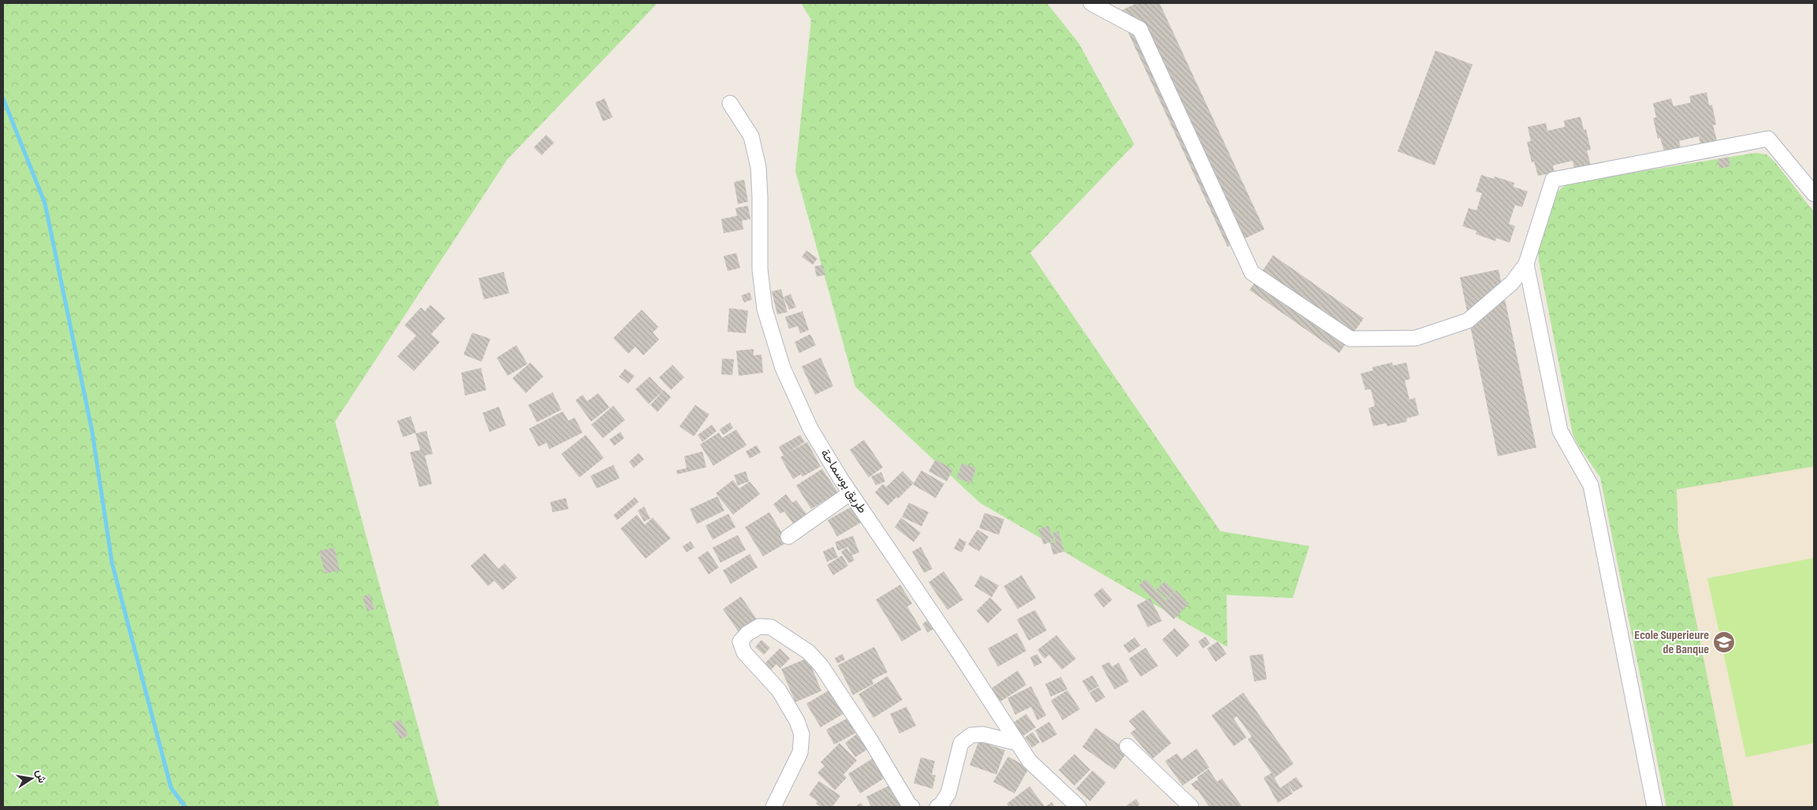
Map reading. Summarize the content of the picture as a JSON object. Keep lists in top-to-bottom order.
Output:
{
  "streets": {
    "street": ["طريق بوسماحة"]
  },
  "places": {
    "school or university": ["Ecole Superieure de Banque"]
  },
  "north": "right"
}
